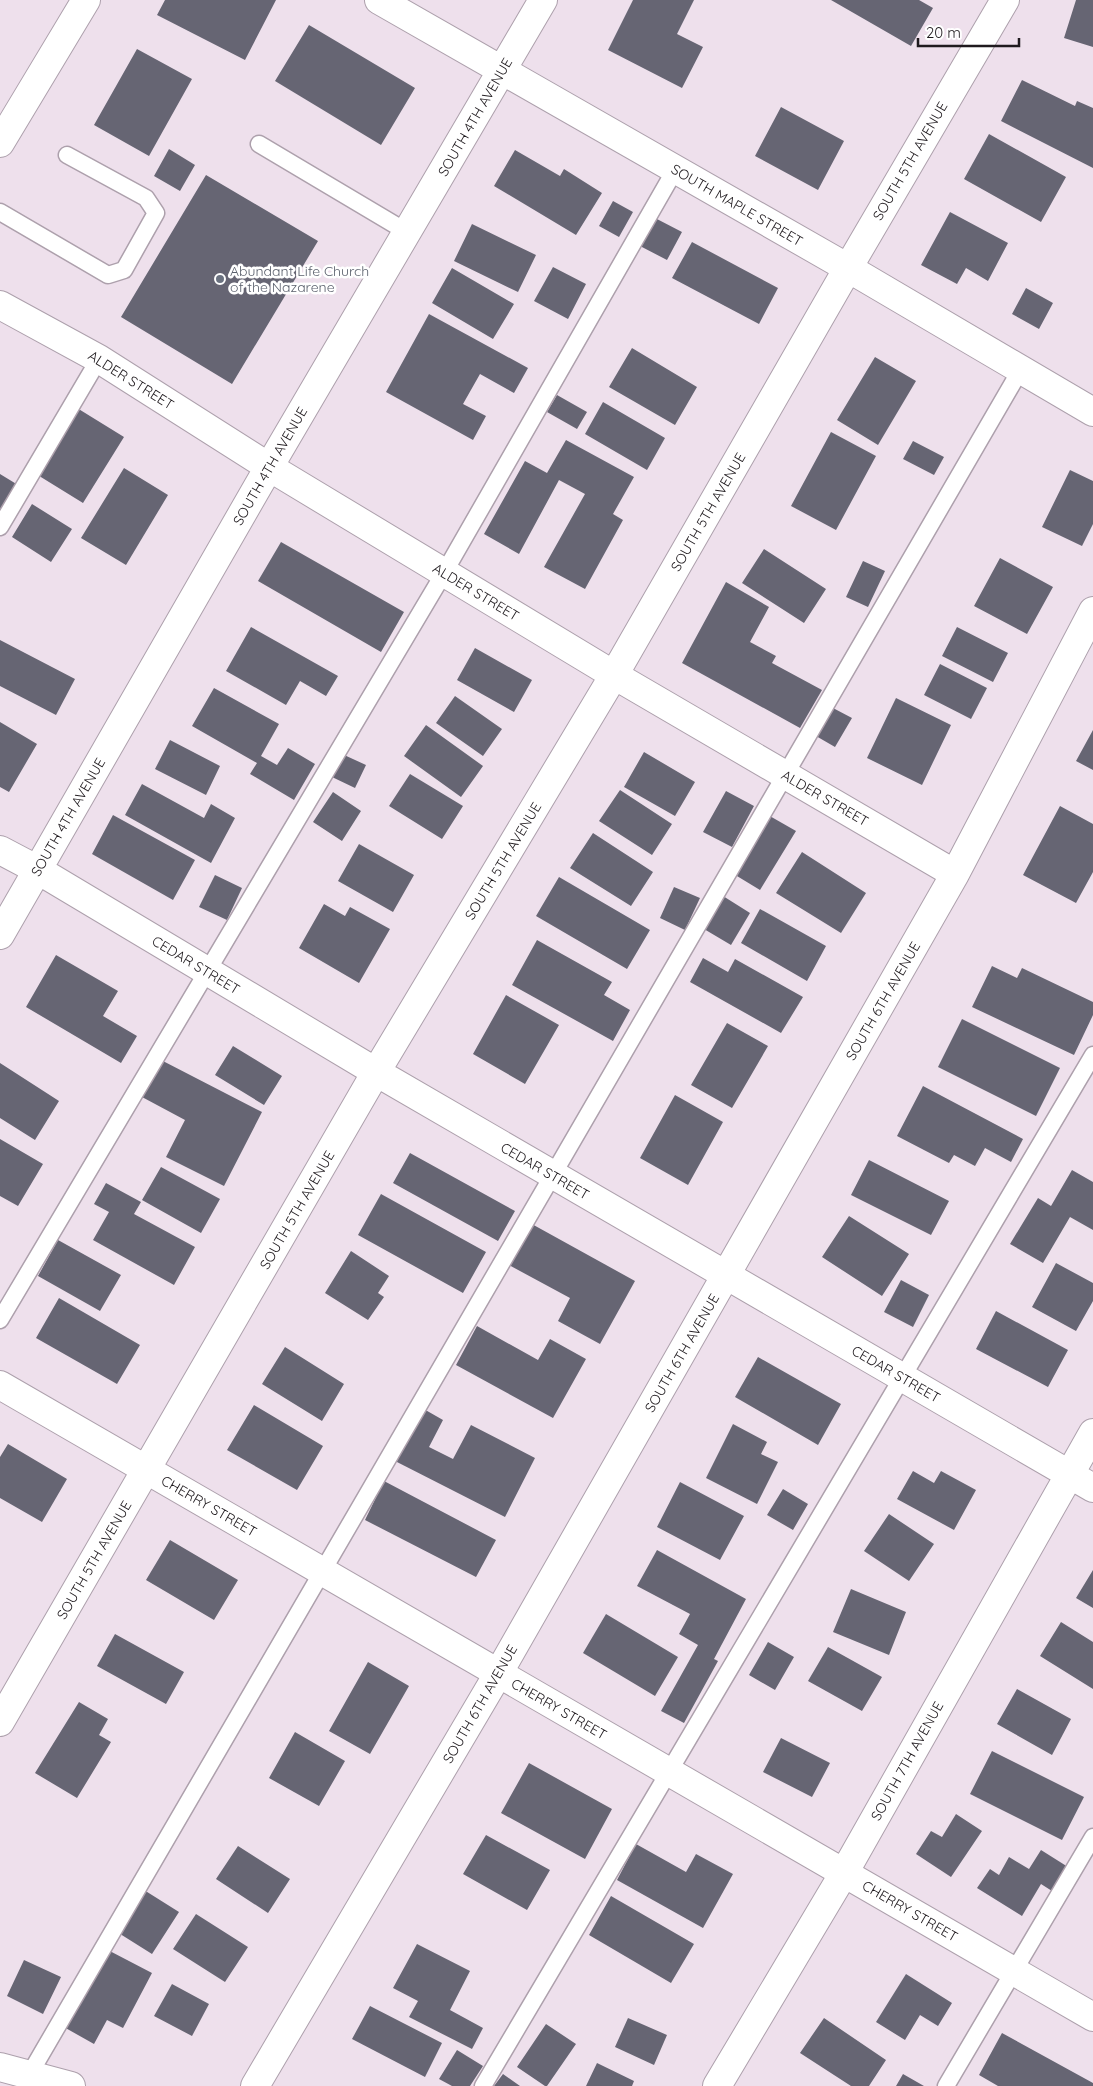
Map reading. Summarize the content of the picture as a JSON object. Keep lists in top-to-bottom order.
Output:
{
  "streets": {
    "street": [
      "SOUTH 4TH AVENUE",
      "SOUTH 5TH AVENUE",
      "SOUTH MAPLE STREET",
      "ALDER STREET",
      "CEDAR STREET",
      "SOUTH 6TH AVENUE",
      "CHERRY STREET",
      "SOUTH 7TH AVENUE"
    ]
  },
  "crossings": [
    ["SOUTH 4TH AVENUE", "SOUTH MAPLE STREET"],
    ["SOUTH 4TH AVENUE", "ALDER STREET"],
    ["SOUTH 4TH AVENUE", "CEDAR STREET"],
    ["SOUTH 5TH AVENUE", "SOUTH MAPLE STREET"],
    ["SOUTH 5TH AVENUE", "ALDER STREET"],
    ["SOUTH 5TH AVENUE", "CEDAR STREET"],
    ["SOUTH 5TH AVENUE", "CHERRY STREET"],
    ["ALDER STREET", "SOUTH 6TH AVENUE"],
    ["CEDAR STREET", "SOUTH 6TH AVENUE"],
    ["CEDAR STREET", "SOUTH 7TH AVENUE"],
    ["SOUTH 6TH AVENUE", "CHERRY STREET"],
    ["CHERRY STREET", "SOUTH 7TH AVENUE"]
  ],
  "places": ["Abundant Life Church of the Nazarene"],
  "scale_bar": "20 m"
}
